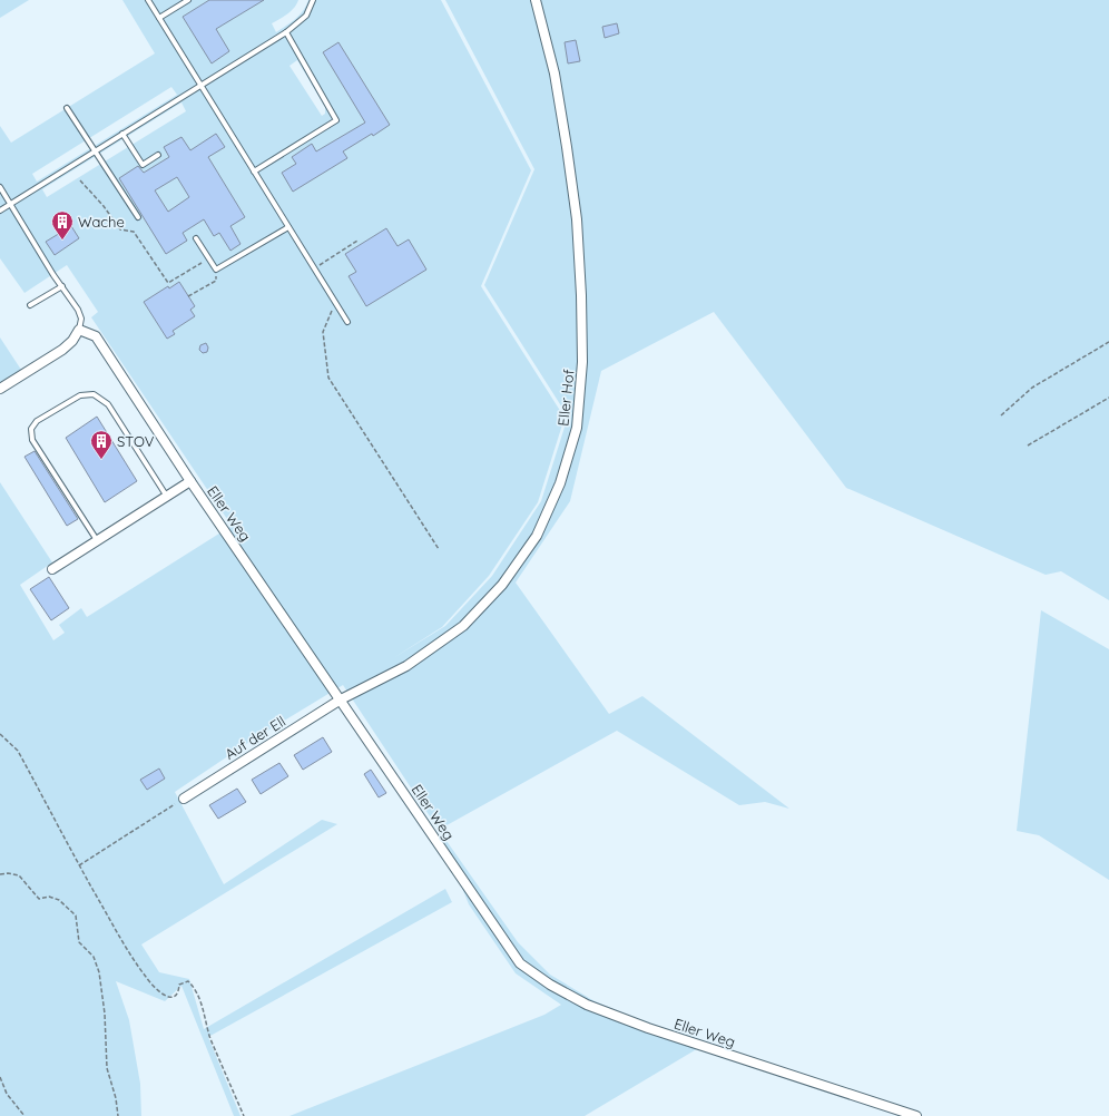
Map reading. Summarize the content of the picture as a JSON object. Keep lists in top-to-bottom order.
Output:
{
  "streets": {
    "street": ["Eller Hof", "Eller Weg", "Auf der Ell"]
  },
  "crossings": [
    ["Eller Hof", "Eller Weg"],
    ["Eller Hof", "Auf der Ell"],
    ["Eller Weg", "Auf der Ell"]
  ],
  "places": {
    "building": ["Wache", "STOV"]
  }
}
